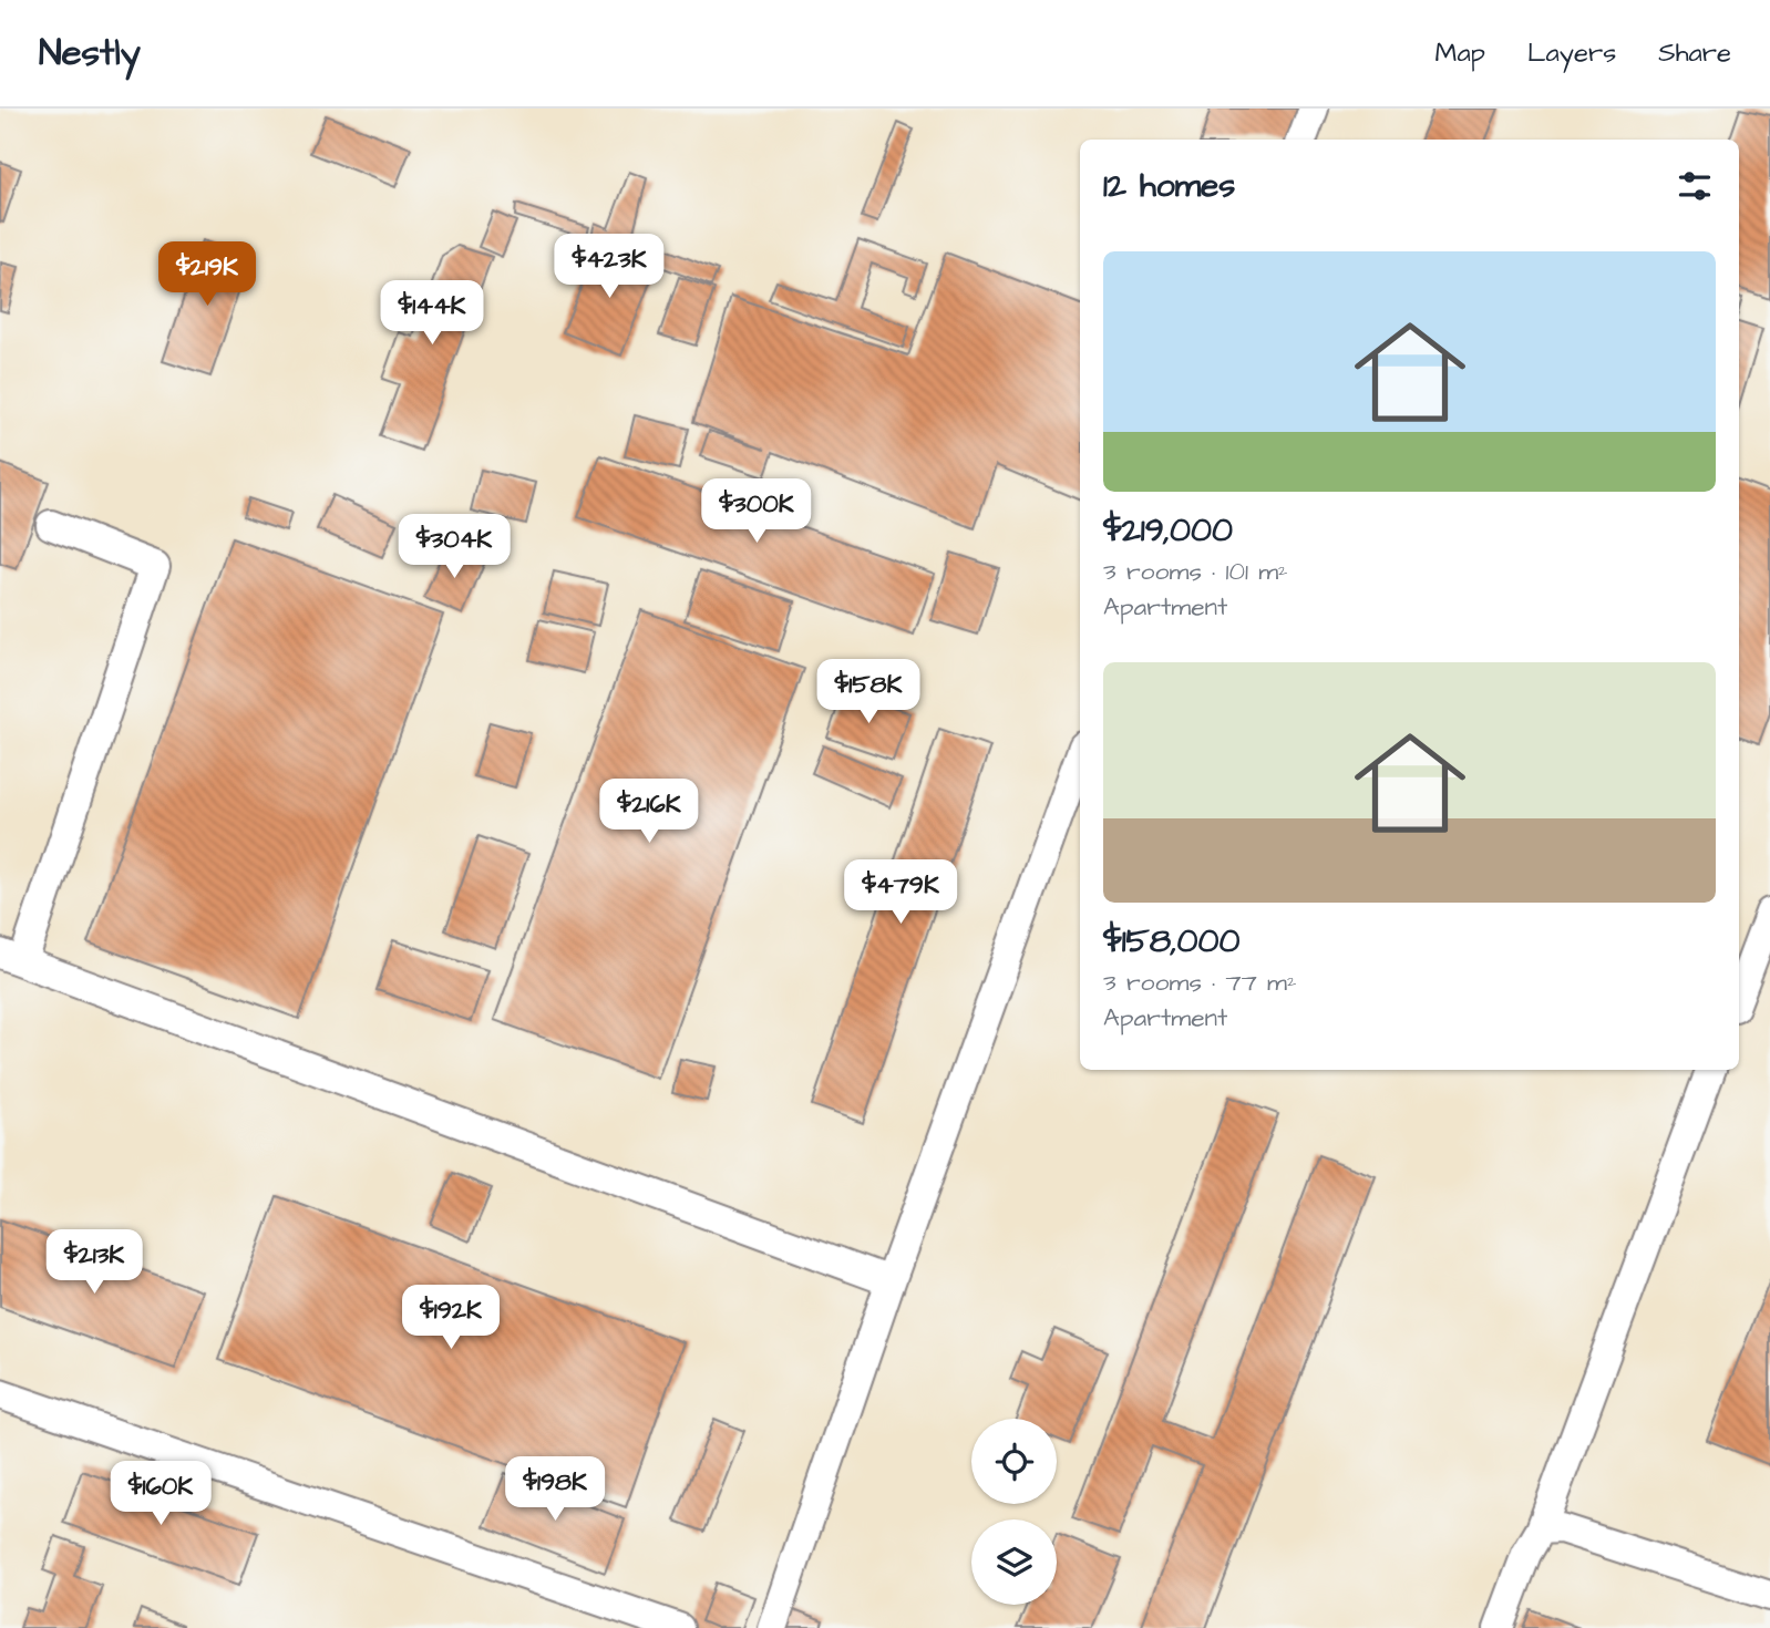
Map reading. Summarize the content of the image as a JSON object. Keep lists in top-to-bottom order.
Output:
{
  "page": {
    "header": "Nestly",
    "nav": ["Map", "Layers", "Share"],
    "heading": "12 homes",
    "list": [
      {
        "name": "$219,000",
        "note": "3 rooms · 101 m² · Apartment"
      },
      {
        "name": "$158,000",
        "note": "3 rooms · 77 m² · Apartment"
      }
    ],
    "price": [
      "$423K",
      "$219K",
      "$144K",
      "$300K",
      "$304K",
      "$158K",
      "$216K",
      "$479K",
      "$213K",
      "$192K",
      "$198K",
      "$160K"
    ]
  }
}
